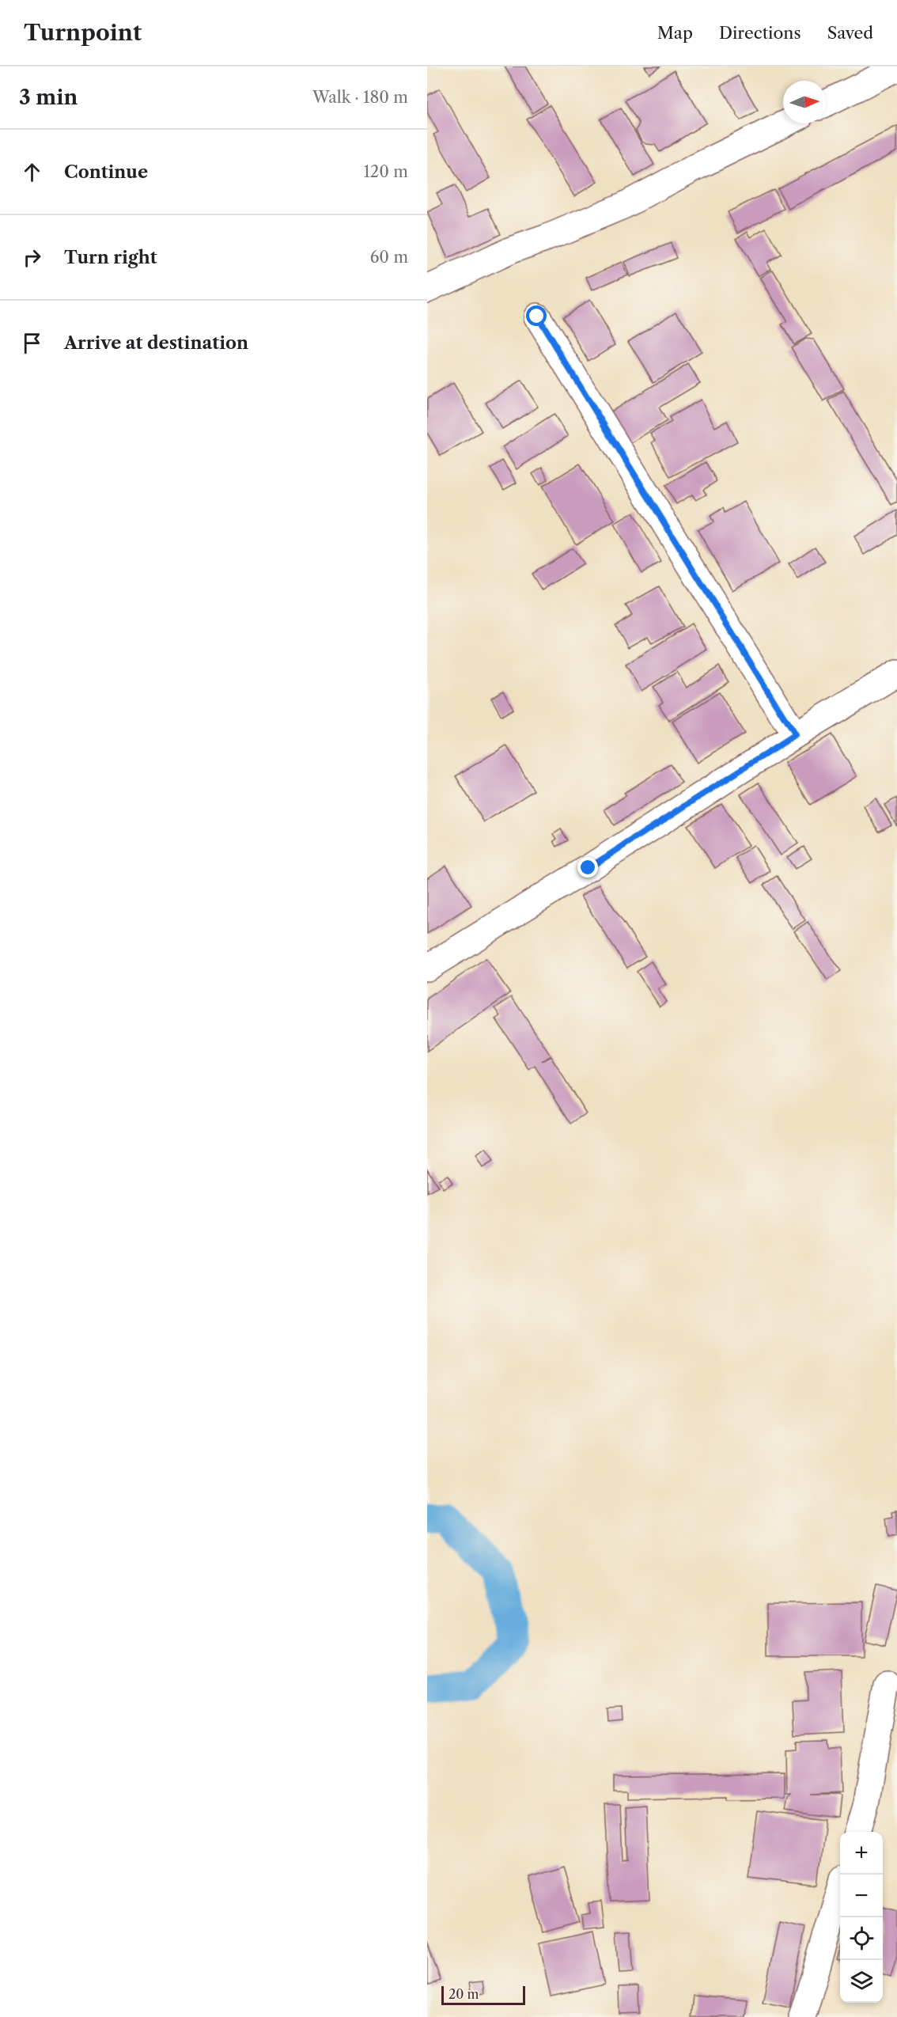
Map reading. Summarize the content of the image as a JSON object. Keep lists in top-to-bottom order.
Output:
{
  "scale_bar": "20 m",
  "north": "right",
  "page": {
    "header": "Turnpoint",
    "nav": ["Map", "Directions", "Saved"],
    "heading": ["3 min", "Walk · 180 m"],
    "list": [
      ["Continue", "120 m"],
      ["Turn right", "60 m"],
      "Arrive at destination"
    ],
    "map_buttons": ["+", "−"],
    "scale": "20 m"
  }
}
